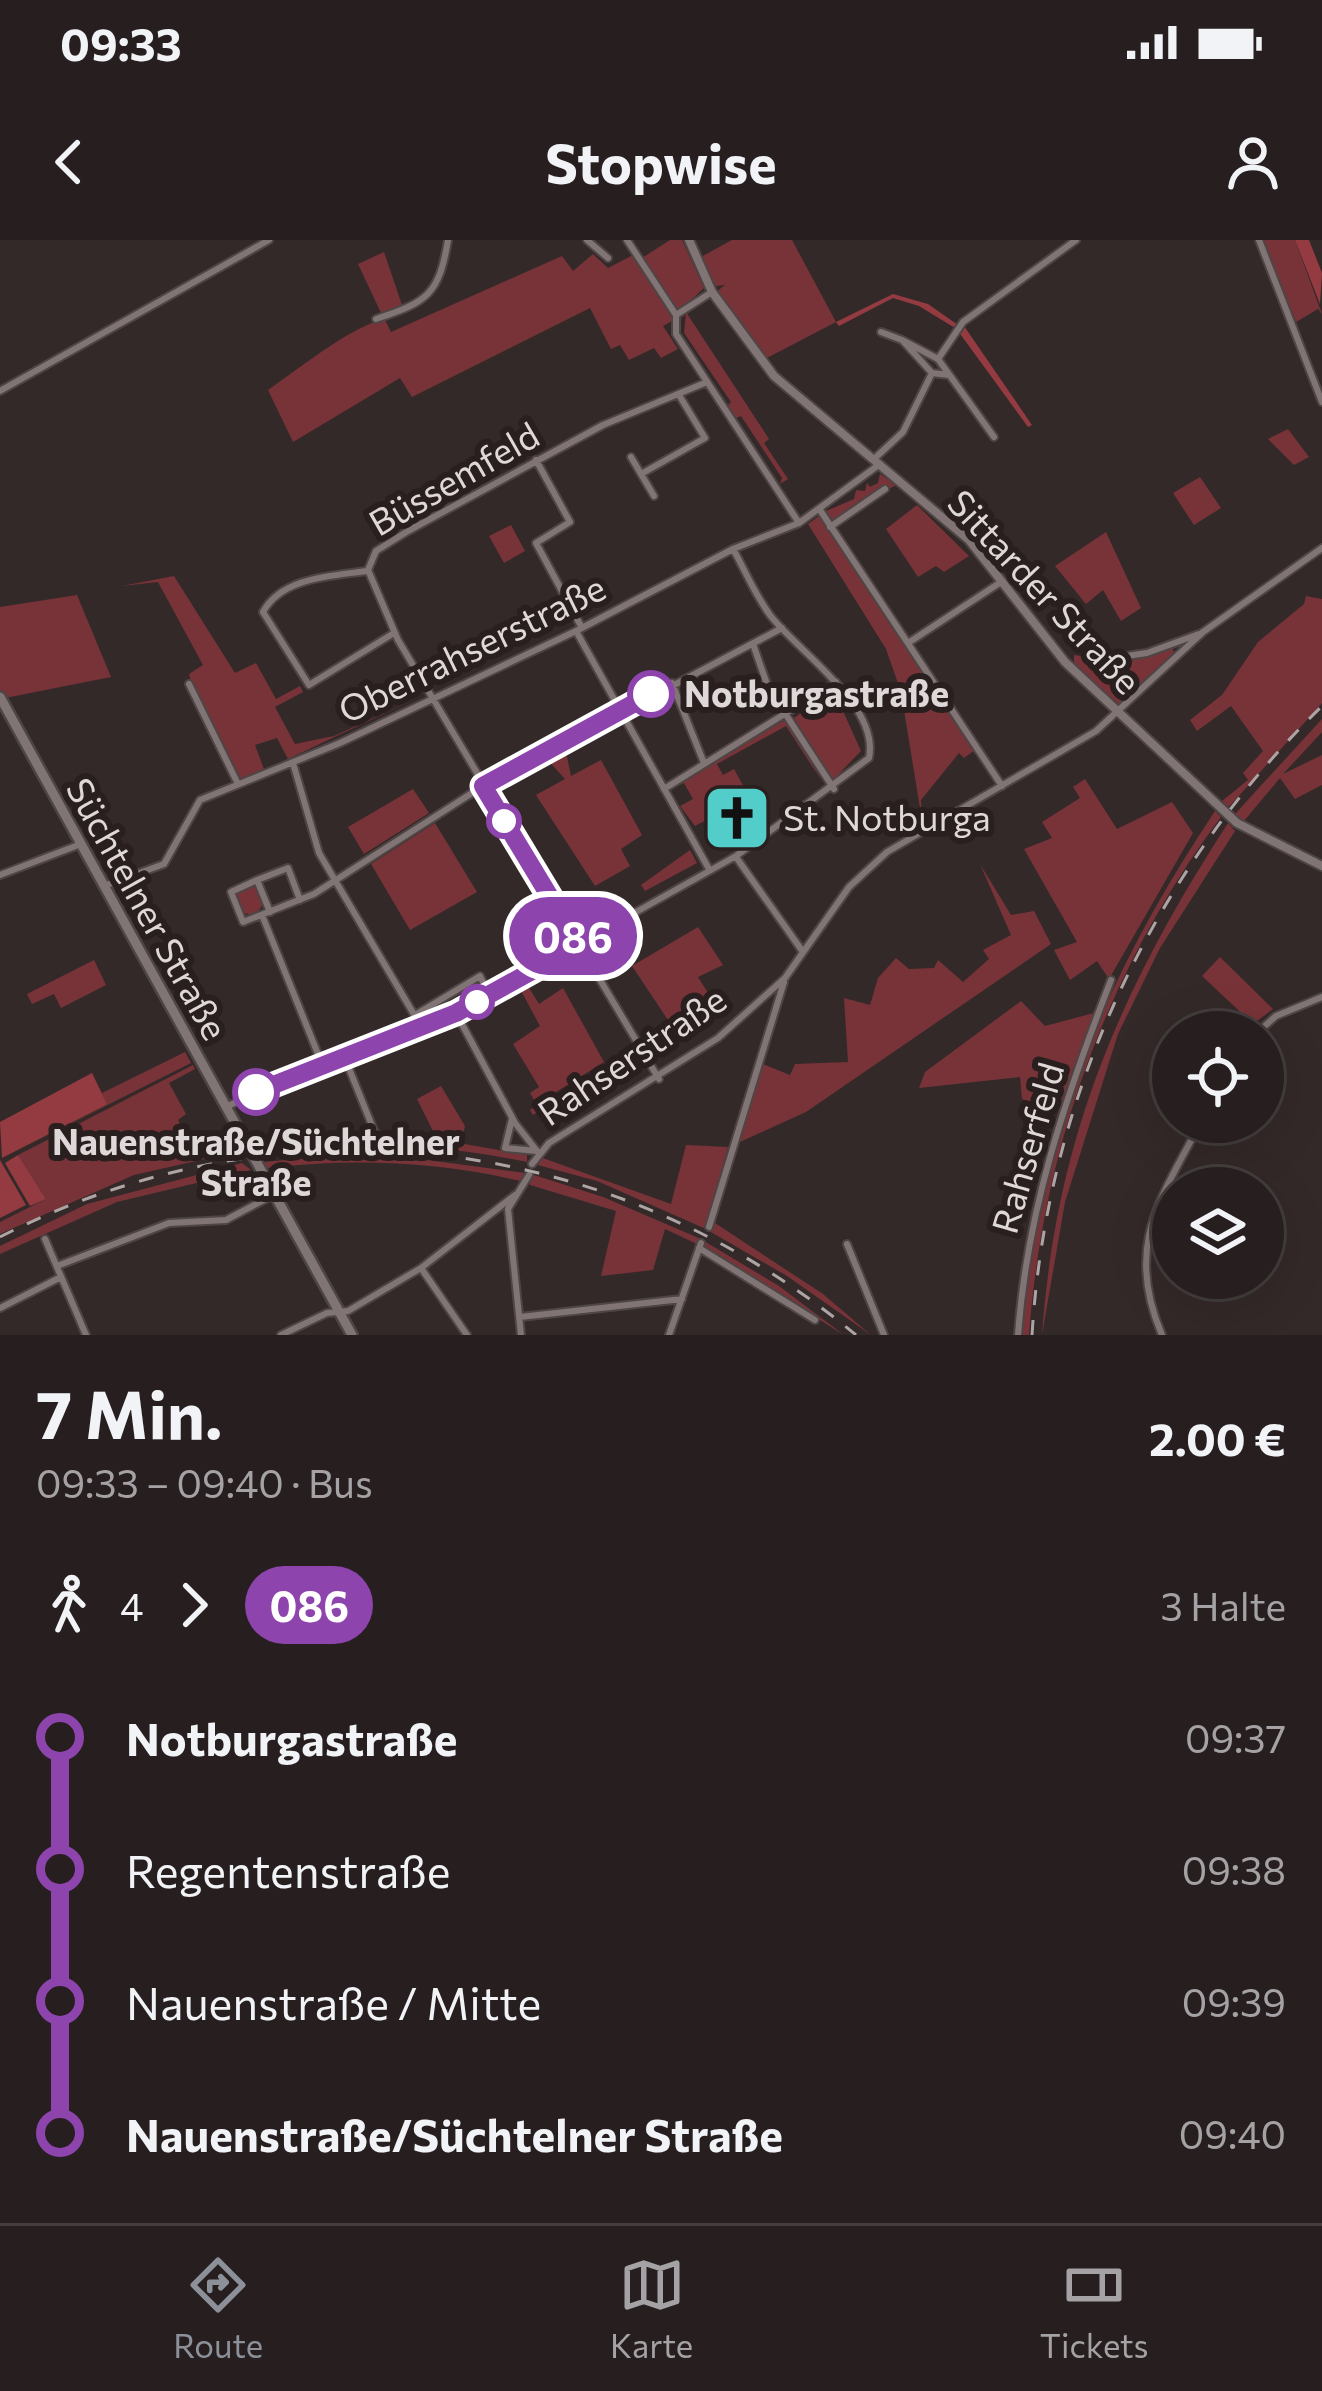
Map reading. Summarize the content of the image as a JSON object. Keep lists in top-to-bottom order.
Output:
{
  "streets": {
    "main road": ["Süchtelner Straße"],
    "street": [
      "Büssemfeld",
      "Sittarder Straße",
      "Oberrahserstraße",
      "Rahserstraße",
      "Rahserfeld"
    ]
  },
  "crossings": [
    ["Büssemfeld", "Oberrahserstraße"],
    ["Büssemfeld", "Rahserstraße"],
    ["Sittarder Straße", "Oberrahserstraße"],
    ["Sittarder Straße", "Rahserstraße"],
    ["Oberrahserstraße", "Süchtelner Straße"]
  ],
  "places": {
    "other": ["Notburgastraße", "Nauenstraße/Süchtelner Straße"],
    "church": ["St. Notburga"]
  },
  "lines": ["bus line 086"],
  "page": {
    "status": "09:33",
    "header": "Stopwise",
    "on_map": "086",
    "heading": ["7 Min.", "09:33 – 09:40 · Bus", "2.00 €"],
    "legs": ["4", "086", "3 Halte"],
    "list": [
      {
        "name": "Notburgastraße",
        "value": "09:37"
      },
      {
        "name": "Regentenstraße",
        "value": "09:38"
      },
      {
        "name": "Nauenstraße / Mitte",
        "value": "09:39"
      },
      {
        "name": "Nauenstraße/Süchtelner Straße",
        "value": "09:40"
      }
    ],
    "tabs": ["Route", "Karte", "Tickets"]
  }
}
